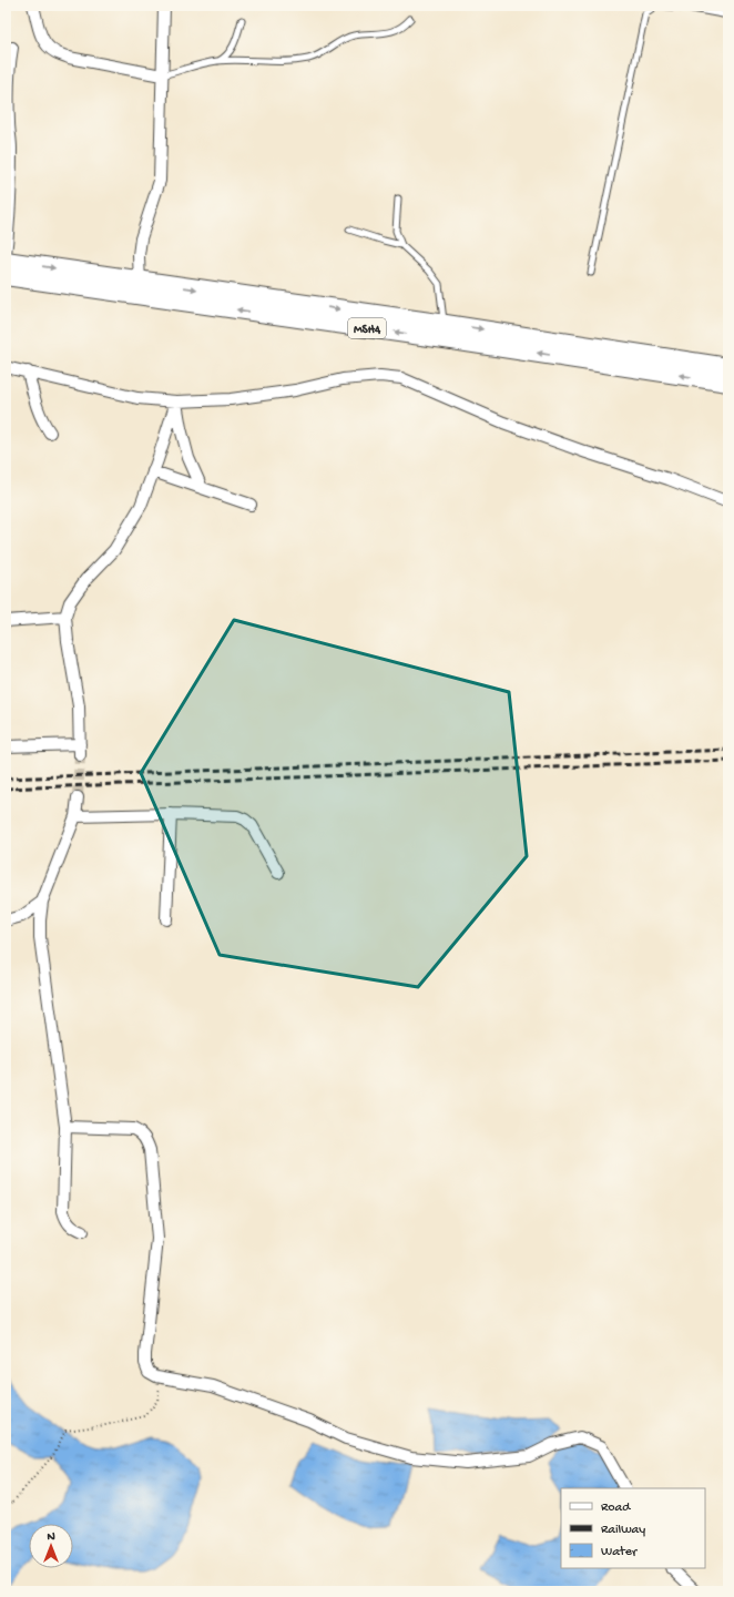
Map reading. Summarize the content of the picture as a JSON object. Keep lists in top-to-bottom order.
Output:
{
  "streets": {
    "main road": ["MSH4"]
  },
  "legend": ["Road", "Railway", "Water"],
  "north": "top"
}
